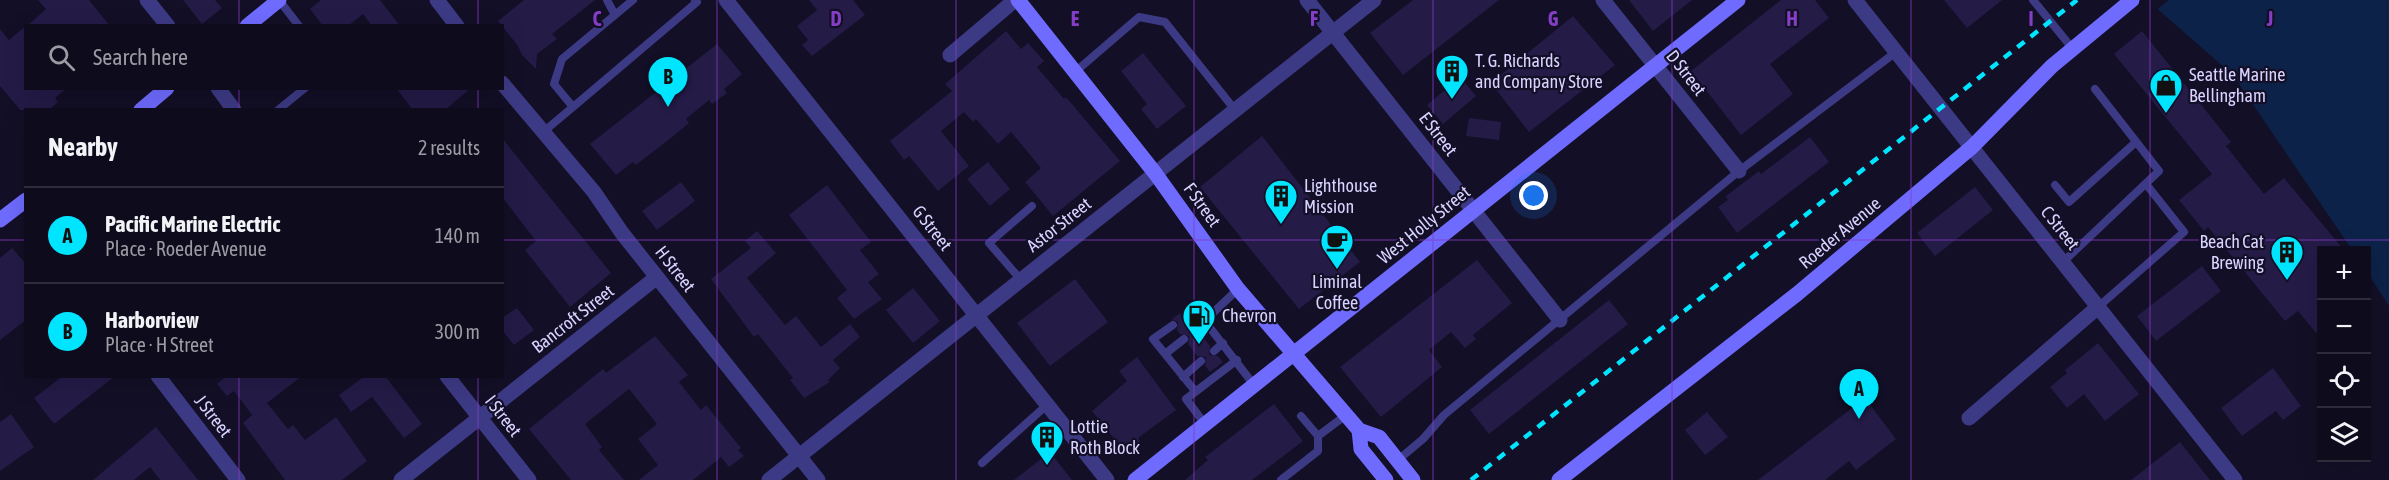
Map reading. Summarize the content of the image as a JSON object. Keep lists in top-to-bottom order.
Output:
{
  "streets": {
    "main road": ["F Street", "West Holly Street", "Roeder Avenue"],
    "street": [
      "D Street",
      "E Street",
      "Astor Street",
      "G Street",
      "C Street",
      "H Street",
      "Bancroft Street",
      "J Street",
      "I Street"
    ]
  },
  "crossings": [
    ["D Street", "West Holly Street"],
    ["E Street", "Astor Street"],
    ["E Street", "West Holly Street"],
    ["F Street", "Astor Street"],
    ["F Street", "West Holly Street"],
    ["Astor Street", "G Street"],
    ["Astor Street", "H Street"],
    ["C Street", "Roeder Avenue"],
    ["H Street", "Bancroft Street"],
    ["Bancroft Street", "I Street"]
  ],
  "places": {
    "building": [
      "T. G. Richards and Company Store",
      "Lighthouse Mission",
      "Beach Cat Brewing",
      "Lottie Roth Block"
    ],
    "shop": ["Seattle Marine Bellingham"],
    "cafe": ["Liminal Coffee"],
    "fuel station": ["Chevron"]
  },
  "page": {
    "search": "Search here",
    "pins": ["B", "A"],
    "heading": ["Nearby", "2 results"],
    "list": [
      {
        "mark": "A",
        "name": "Pacific Marine Electric",
        "note": "Place · Roeder Avenue",
        "value": "140 m"
      },
      {
        "mark": "B",
        "name": "Harborview",
        "note": "Place · H Street",
        "value": "300 m"
      }
    ],
    "map_buttons": ["+", "−"]
  },
  "grid": {
    "columns": [
      "C",
      "D",
      "E",
      "F",
      "G",
      "H",
      "I",
      "J"
    ]
  }
}
